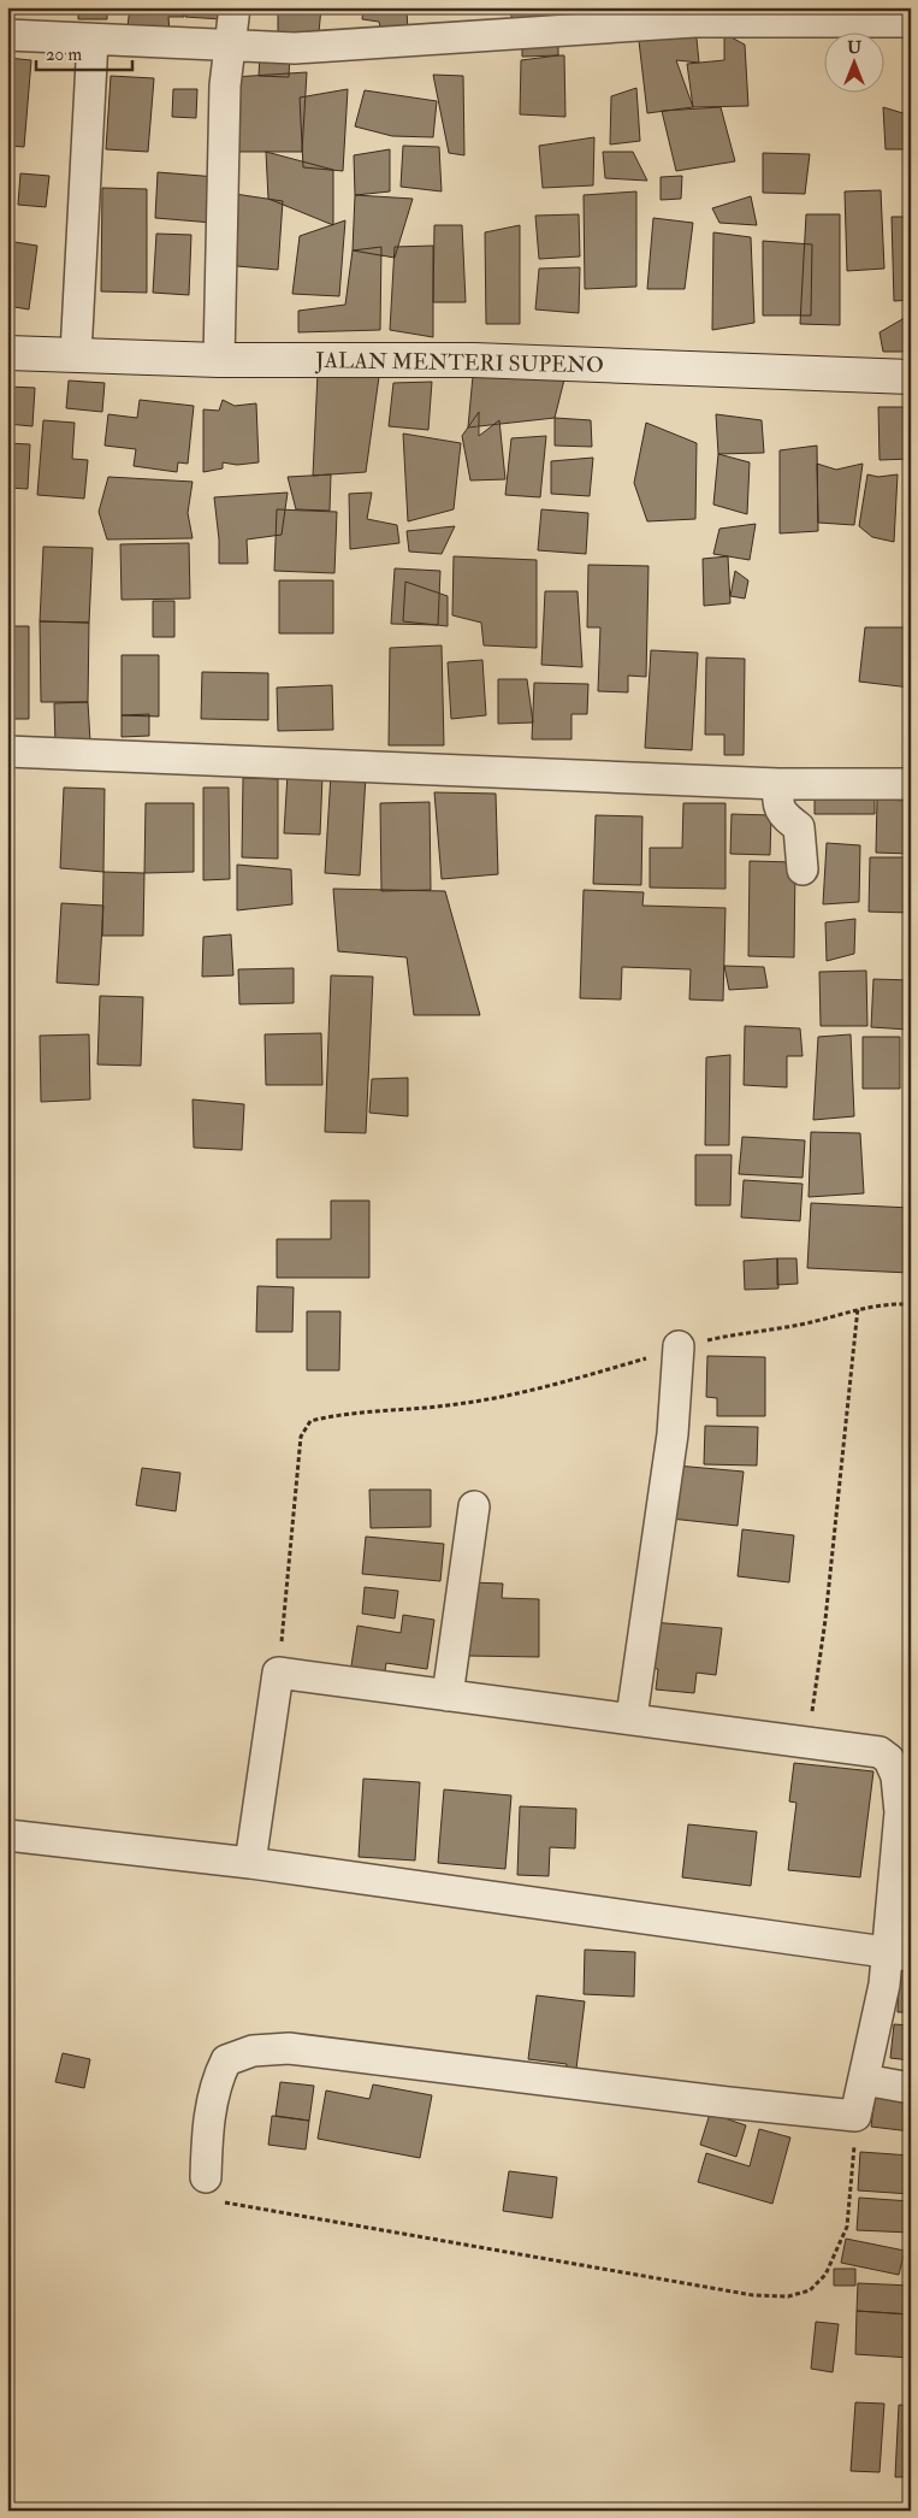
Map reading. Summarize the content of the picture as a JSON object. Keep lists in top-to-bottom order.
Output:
{
  "streets": {
    "main road": ["JALAN MENTERI SUPENO"]
  },
  "scale_bar": "20 m",
  "north": "top"
}
